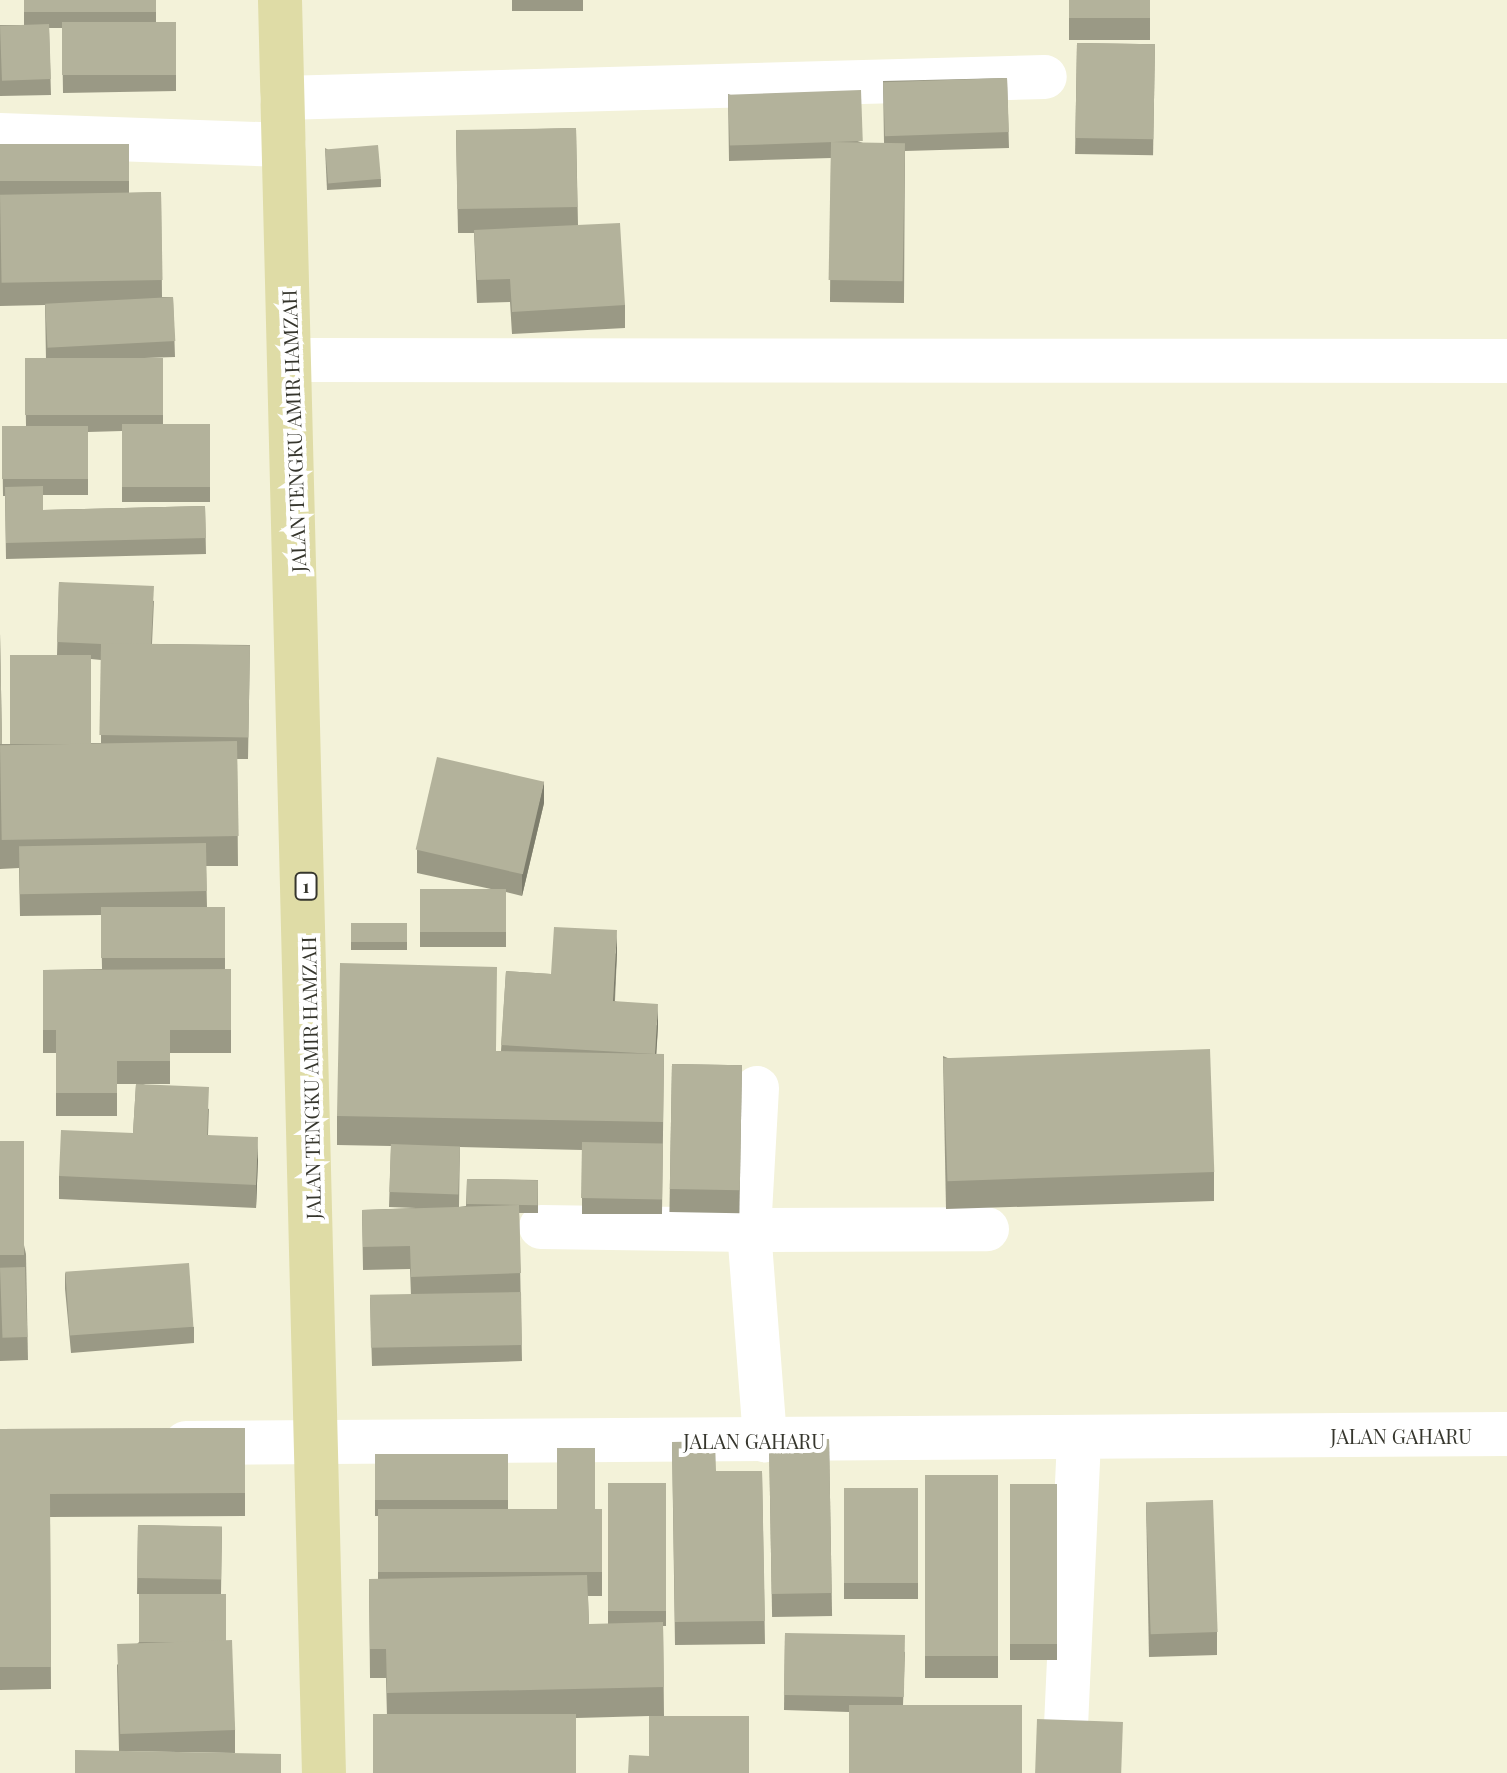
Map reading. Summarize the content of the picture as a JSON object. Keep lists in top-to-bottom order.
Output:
{
  "streets": {
    "main road": ["JALAN TENGKU AMIR HAMZAH", "1"],
    "street": ["JALAN GAHARU"]
  },
  "crossings": [
    ["JALAN TENGKU AMIR HAMZAH", "JALAN GAHARU"]
  ]
}
